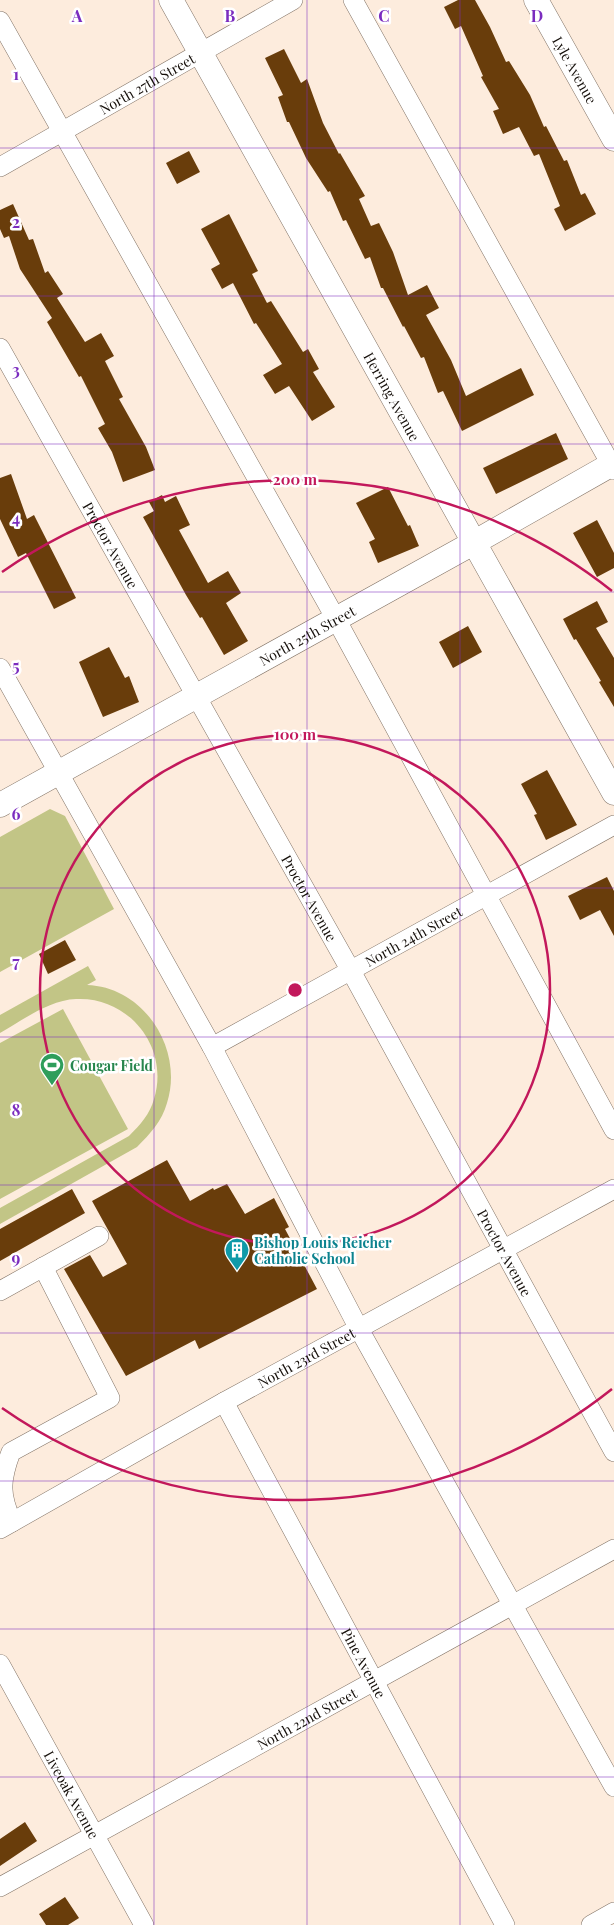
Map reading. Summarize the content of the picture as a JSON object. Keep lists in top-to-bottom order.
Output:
{
  "streets": {
    "main road": ["Lyle Avenue", "Herring Avenue", "North 25th Street"],
    "street": [
      "North 27th Street",
      "Proctor Avenue",
      "North 24th Street",
      "North 23rd Street",
      "Pine Avenue",
      "North 22nd Street",
      "Liveoak Avenue"
    ]
  },
  "crossings": [
    ["North 27th Street", "Herring Avenue"],
    ["Herring Avenue", "North 25th Street"],
    ["Proctor Avenue", "North 25th Street"],
    ["Proctor Avenue", "North 24th Street"],
    ["Proctor Avenue", "North 23rd Street"],
    ["North 23rd Street", "Pine Avenue"],
    ["Pine Avenue", "North 22nd Street"],
    ["North 22nd Street", "Liveoak Avenue"]
  ],
  "places": {
    "sports": ["Cougar Field"],
    "building": ["Bishop Louis Reicher Catholic School"]
  },
  "grid": {
    "columns": [
      "A",
      "B",
      "C",
      "D"
    ],
    "rows": [
      "1",
      "2",
      "3",
      "4",
      "5",
      "6",
      "7",
      "8",
      "9"
    ]
  },
  "rings": ["200 m", "100 m"]
}
